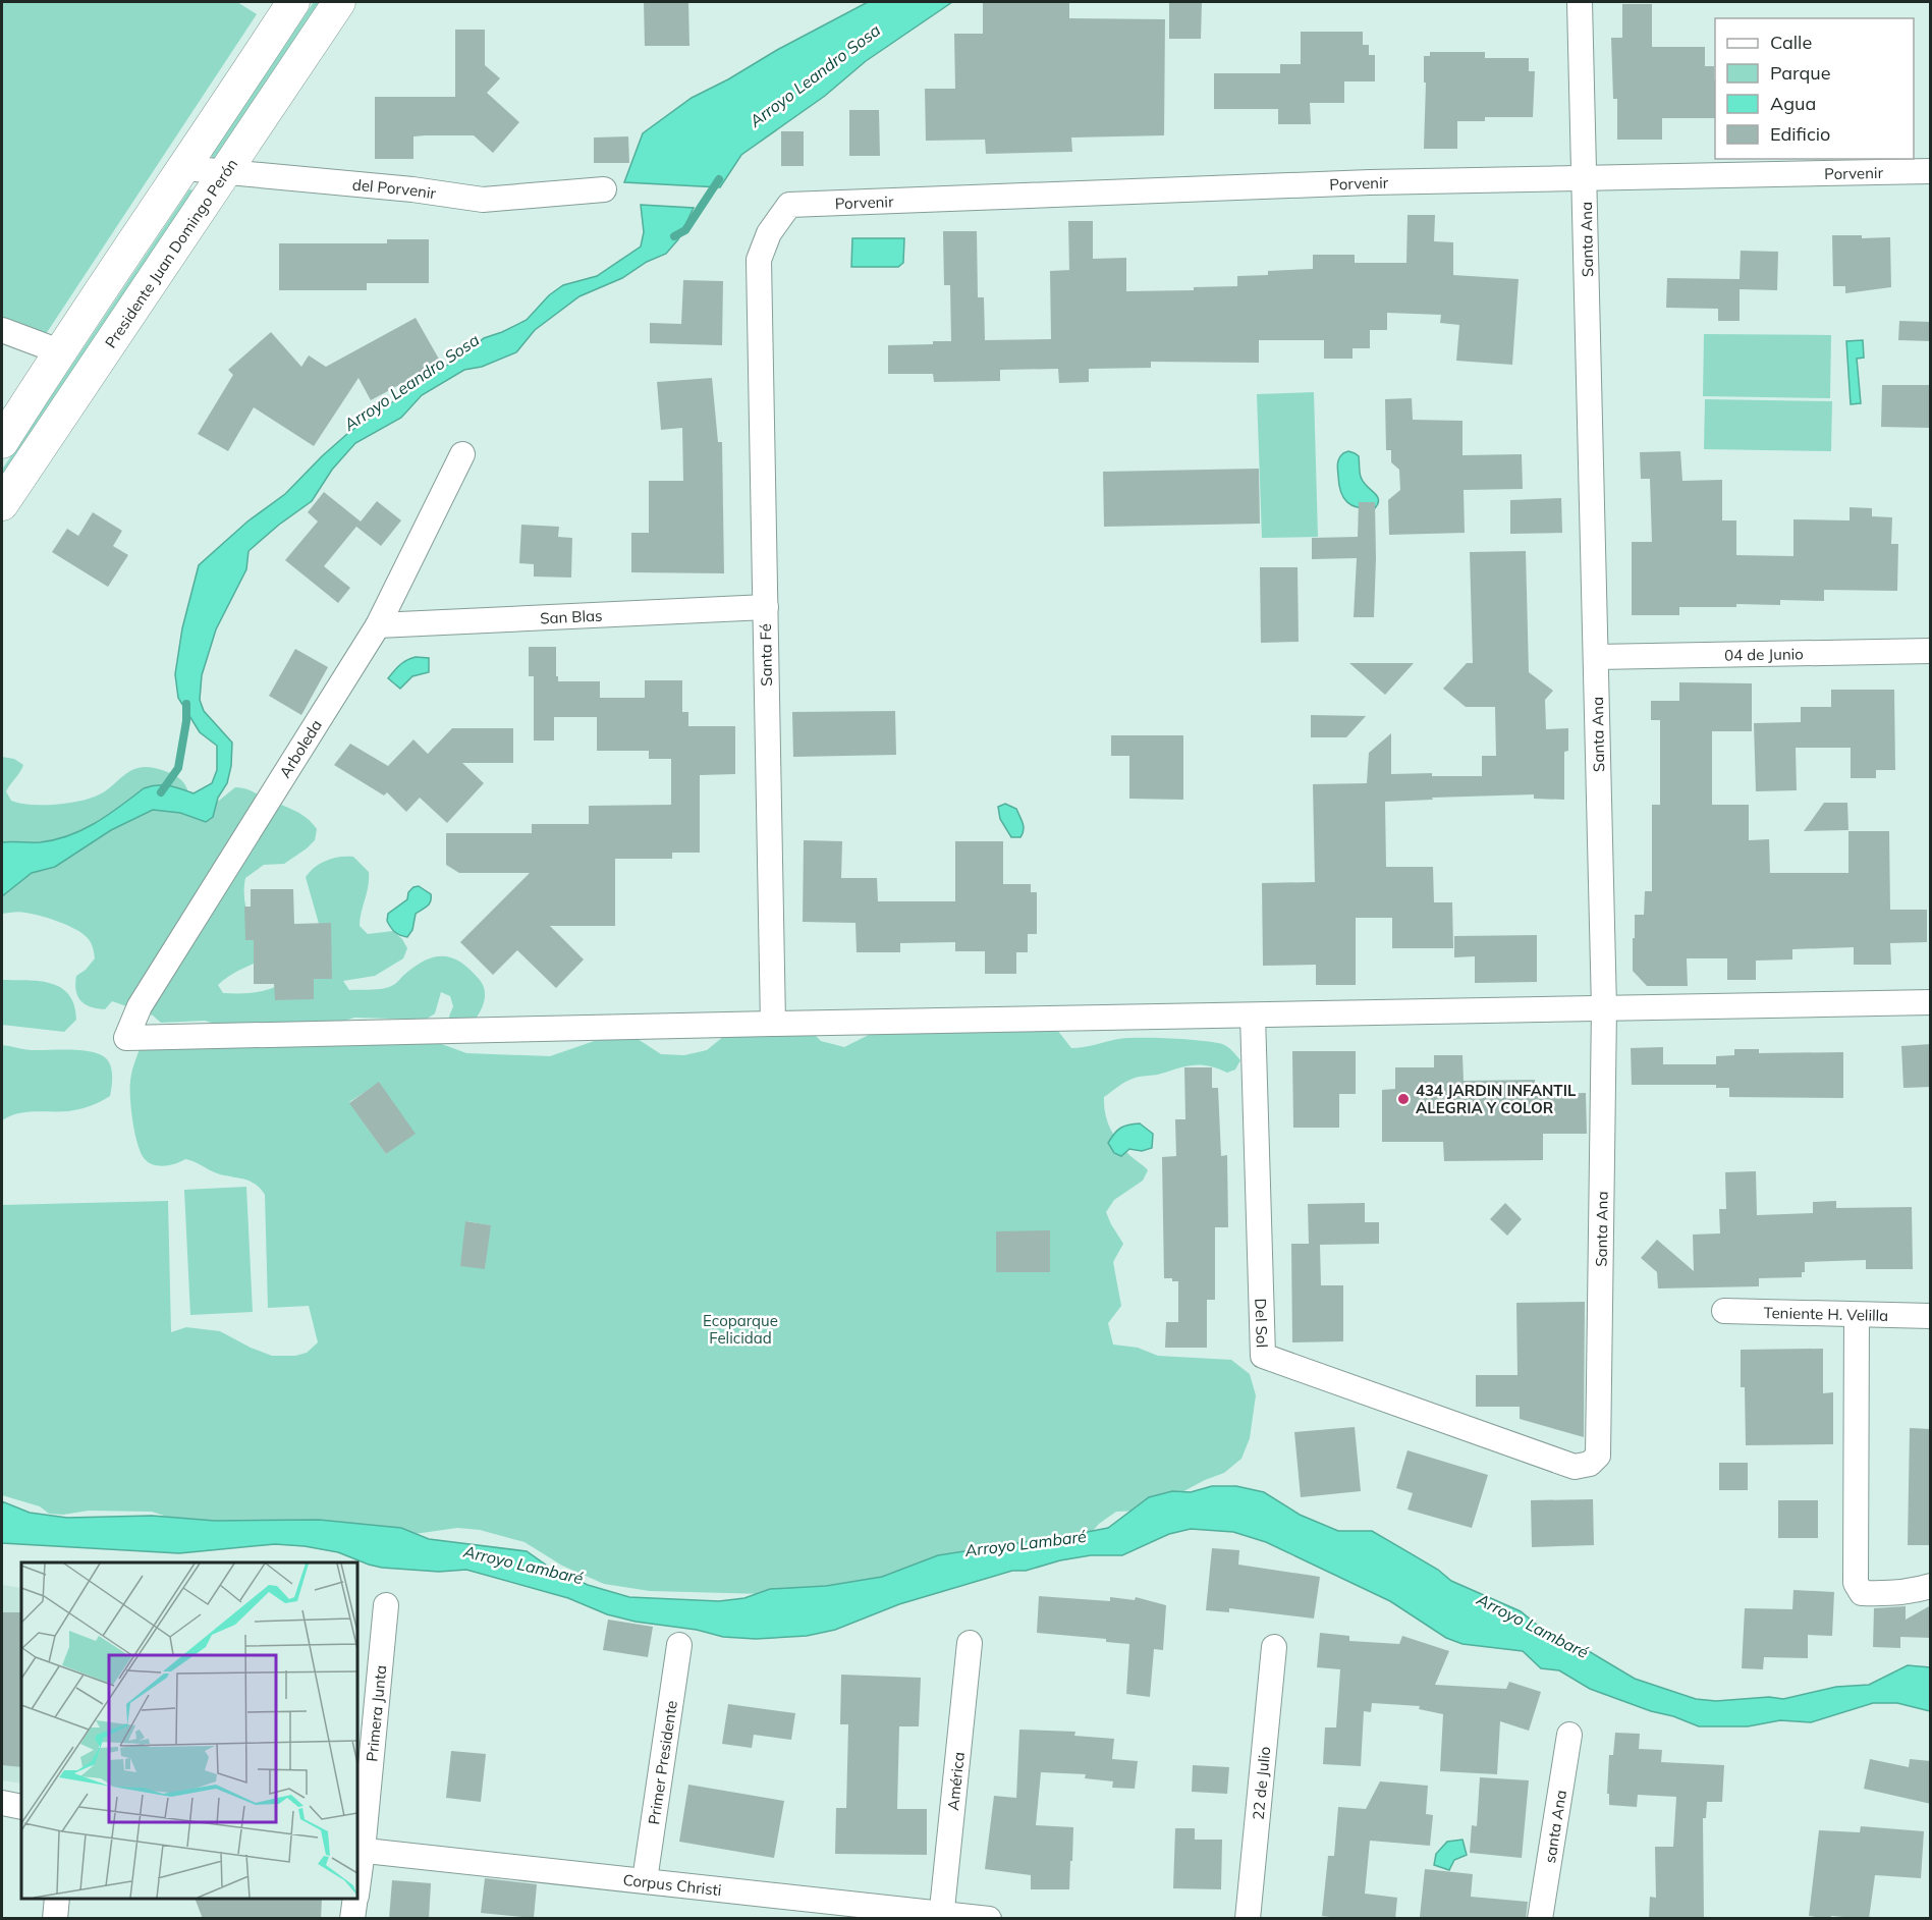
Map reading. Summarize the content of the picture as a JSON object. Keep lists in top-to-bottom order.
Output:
{
  "streets": {
    "main road": ["Presidente Juan Domingo Perón"],
    "street": [
      "Porvenir",
      "del Porvenir",
      "Santa Ana",
      "San Blas",
      "04 de Junio",
      "Santa Fé",
      "Arboleda",
      "Teniente H. Velilla",
      "Del Sol",
      "Primera Junta",
      "Primer Presidente",
      "América",
      "22 de Julio",
      "santa Ana",
      "Corpus Christi"
    ]
  },
  "crossings": [
    ["Porvenir", "Santa Ana"],
    ["Porvenir", "Santa Fé"],
    ["del Porvenir", "Presidente Juan Domingo Perón"],
    ["Santa Ana", "04 de Junio"],
    ["Santa Ana", "Del Sol"],
    ["San Blas", "Santa Fé"],
    ["San Blas", "Arboleda"],
    ["Santa Fé", "Arboleda"],
    ["Primera Junta", "Corpus Christi"],
    ["Primer Presidente", "Corpus Christi"],
    ["América", "Corpus Christi"]
  ],
  "water": ["Arroyo Leandro Sosa", "Arroyo Lambaré"],
  "parks": ["Ecoparque Felicidad"],
  "places": ["434 JARDIN INFANTIL ALEGRIA Y COLOR"],
  "legend": [
    "Calle",
    "Parque",
    "Agua",
    "Edificio"
  ]
}
